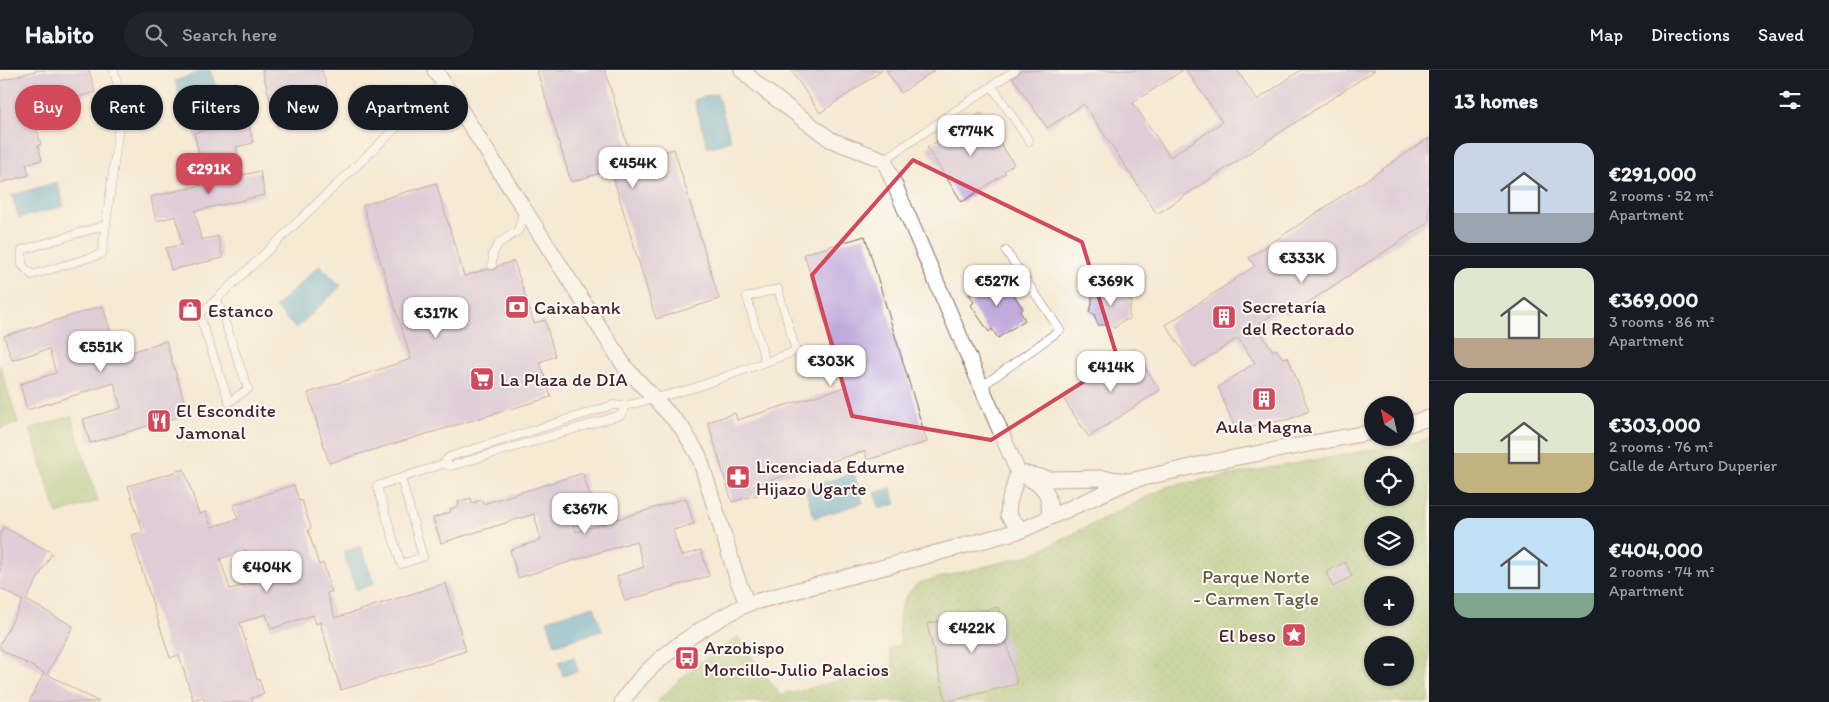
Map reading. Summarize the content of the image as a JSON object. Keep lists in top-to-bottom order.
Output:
{
  "parks": ["Parque Norte - Carmen Tagle"],
  "places": {
    "bank": ["Caixabank"],
    "shop": ["Estanco"],
    "building": ["Secretaría del Rectorado", "Aula Magna"],
    "supermarket": ["La Plaza de DIA"],
    "restaurant": ["El Escondite Jamonal"],
    "pharmacy": ["Licenciada Edurne Hijazo Ugarte"],
    "place": ["El beso"],
    "bus stop": ["Arzobispo Morcillo-Julio Palacios"]
  },
  "north": "top left",
  "page": {
    "header": "Habito",
    "search": "Search here",
    "nav": ["Map", "Directions", "Saved"],
    "heading": "13 homes",
    "chip": [
      "Buy",
      "Rent",
      "Filters",
      "New",
      "Apartment"
    ],
    "price": [
      "€774K",
      "€454K",
      "€291K",
      "€333K",
      "€527K",
      "€369K",
      "€317K",
      "€551K",
      "€303K",
      "€414K",
      "€367K",
      "€404K",
      "€422K"
    ],
    "list": [
      {
        "name": "€291,000",
        "note": "2 rooms · 52 m² · Apartment"
      },
      {
        "name": "€369,000",
        "note": "3 rooms · 86 m² · Apartment"
      },
      {
        "name": "€303,000",
        "note": "2 rooms · 76 m² · Calle de Arturo Duperier"
      },
      {
        "name": "€404,000",
        "note": "2 rooms · 74 m² · Apartment"
      }
    ],
    "map_buttons": ["+", "−"]
  }
}
